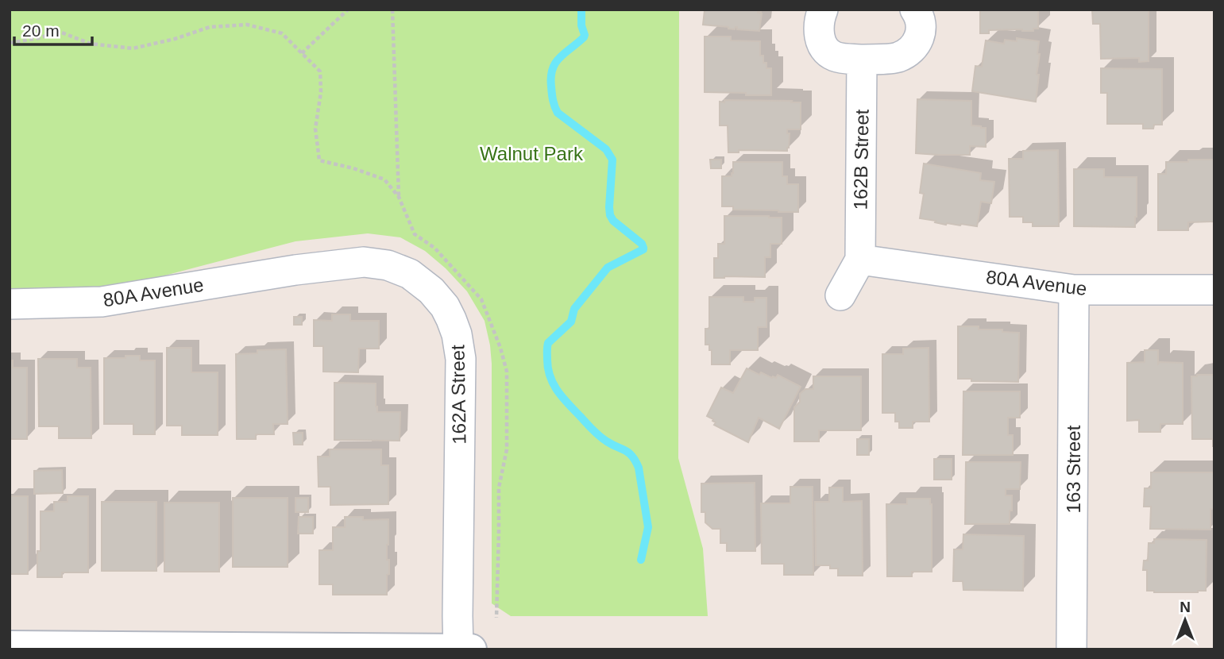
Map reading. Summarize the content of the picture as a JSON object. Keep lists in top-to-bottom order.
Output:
{
  "streets": {
    "street": [
      "162B Street",
      "80A Avenue",
      "162A Street",
      "163 Street"
    ]
  },
  "crossings": [
    ["162B Street", "80A Avenue"],
    ["80A Avenue", "162A Street"],
    ["80A Avenue", "163 Street"]
  ],
  "parks": ["Walnut Park"],
  "scale_bar": "20 m",
  "north": "top"
}
